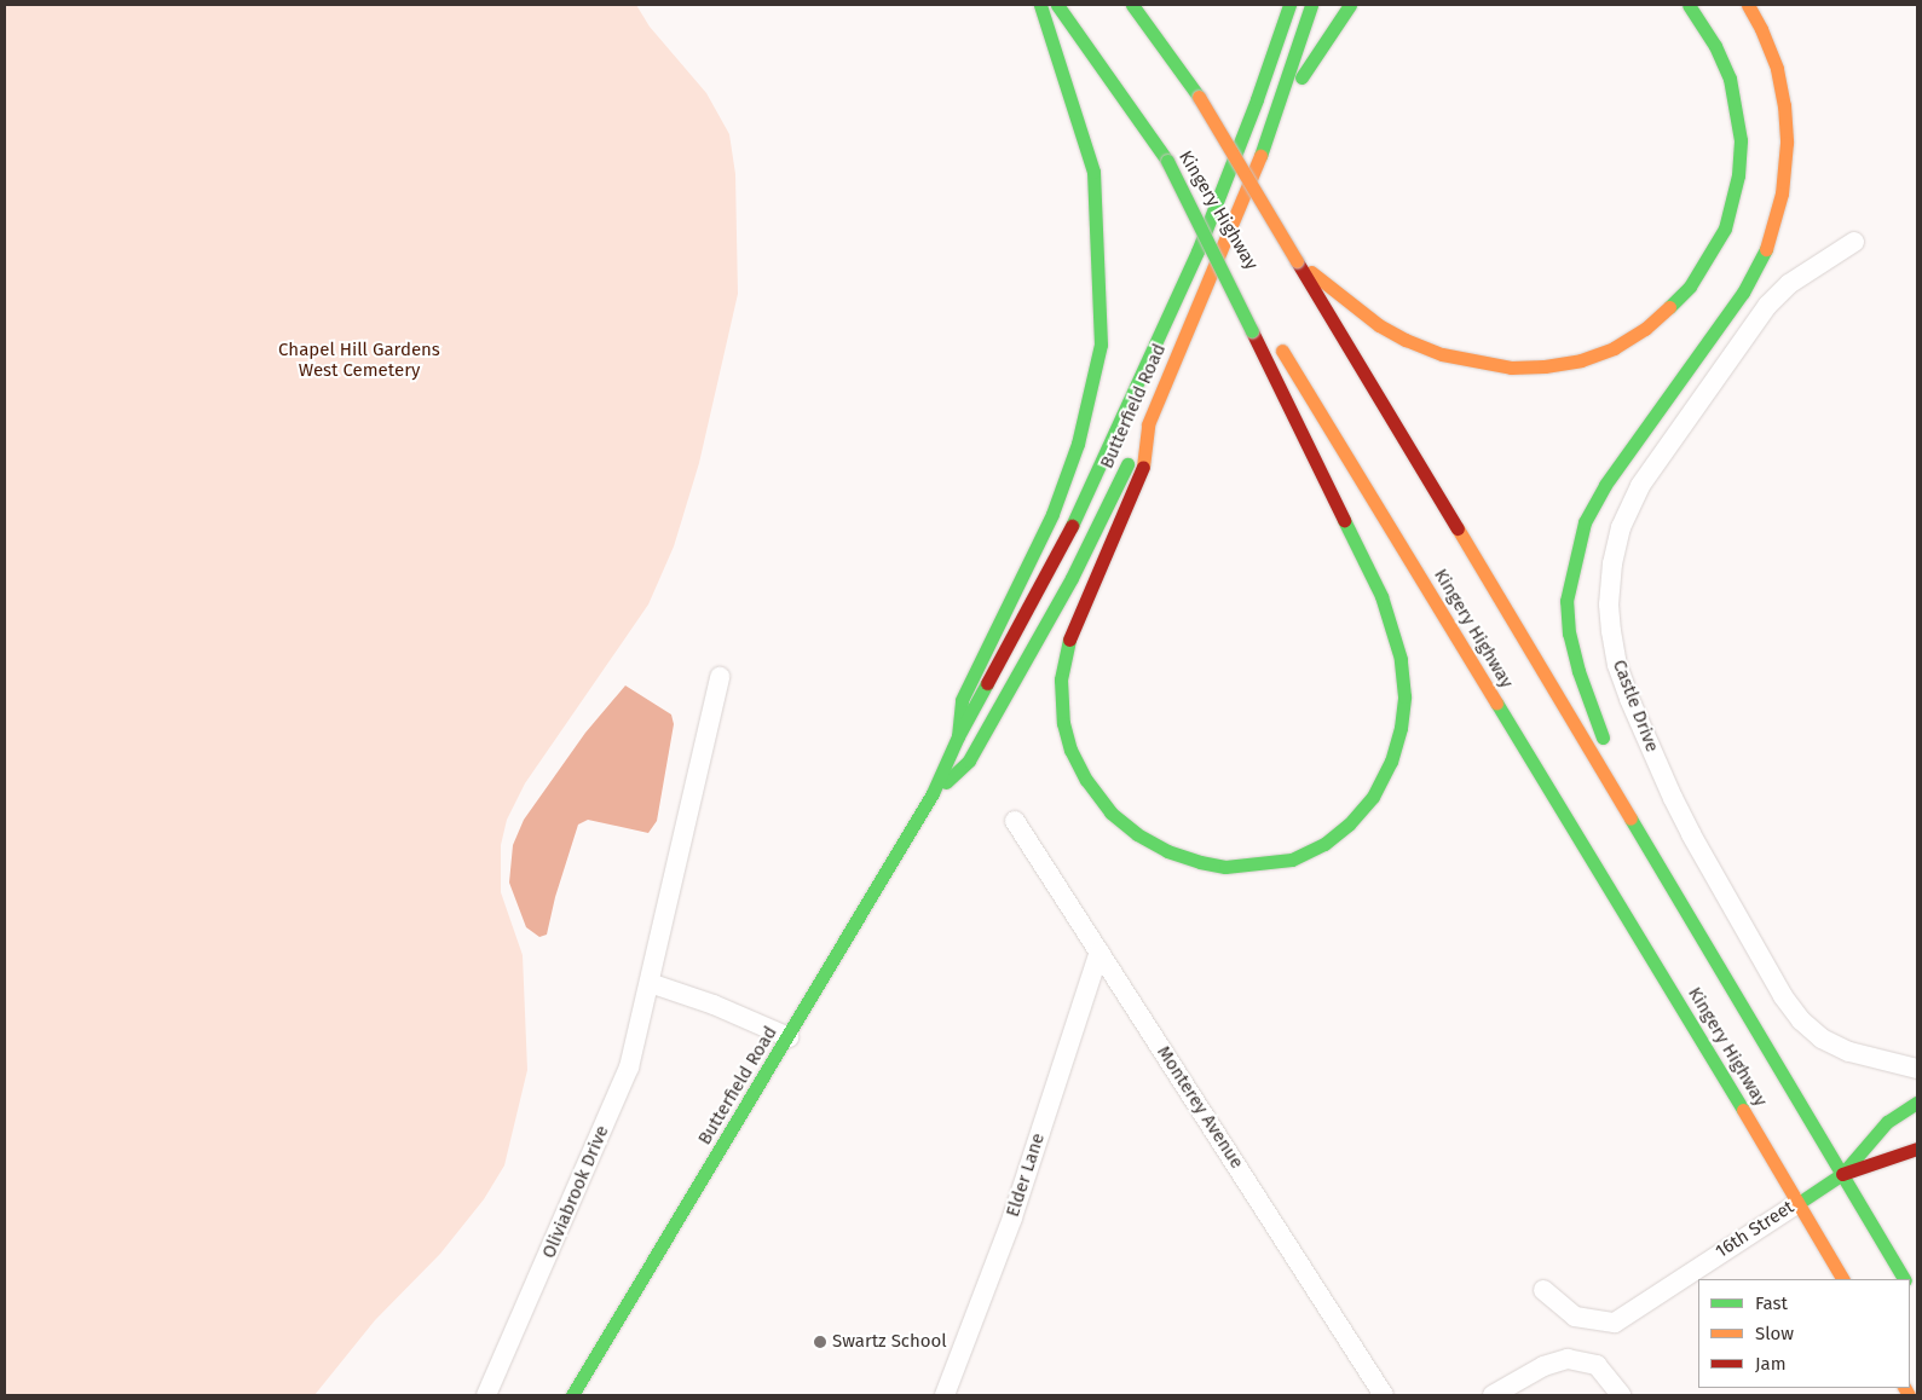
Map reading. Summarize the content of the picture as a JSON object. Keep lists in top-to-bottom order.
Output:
{
  "streets": {
    "main road": ["Kingery Highway", "Butterfield Road", "16th Street"],
    "street": [
      "Castle Drive",
      "Monterey Avenue",
      "Elder Lane",
      "Oliviabrook Drive"
    ]
  },
  "crossings": [
    ["Kingery Highway", "16th Street"],
    ["Monterey Avenue", "Elder Lane"]
  ],
  "parks": ["Chapel Hill Gardens West Cemetery"],
  "places": ["Swartz School"],
  "legend": ["Fast", "Slow", "Jam"]
}
